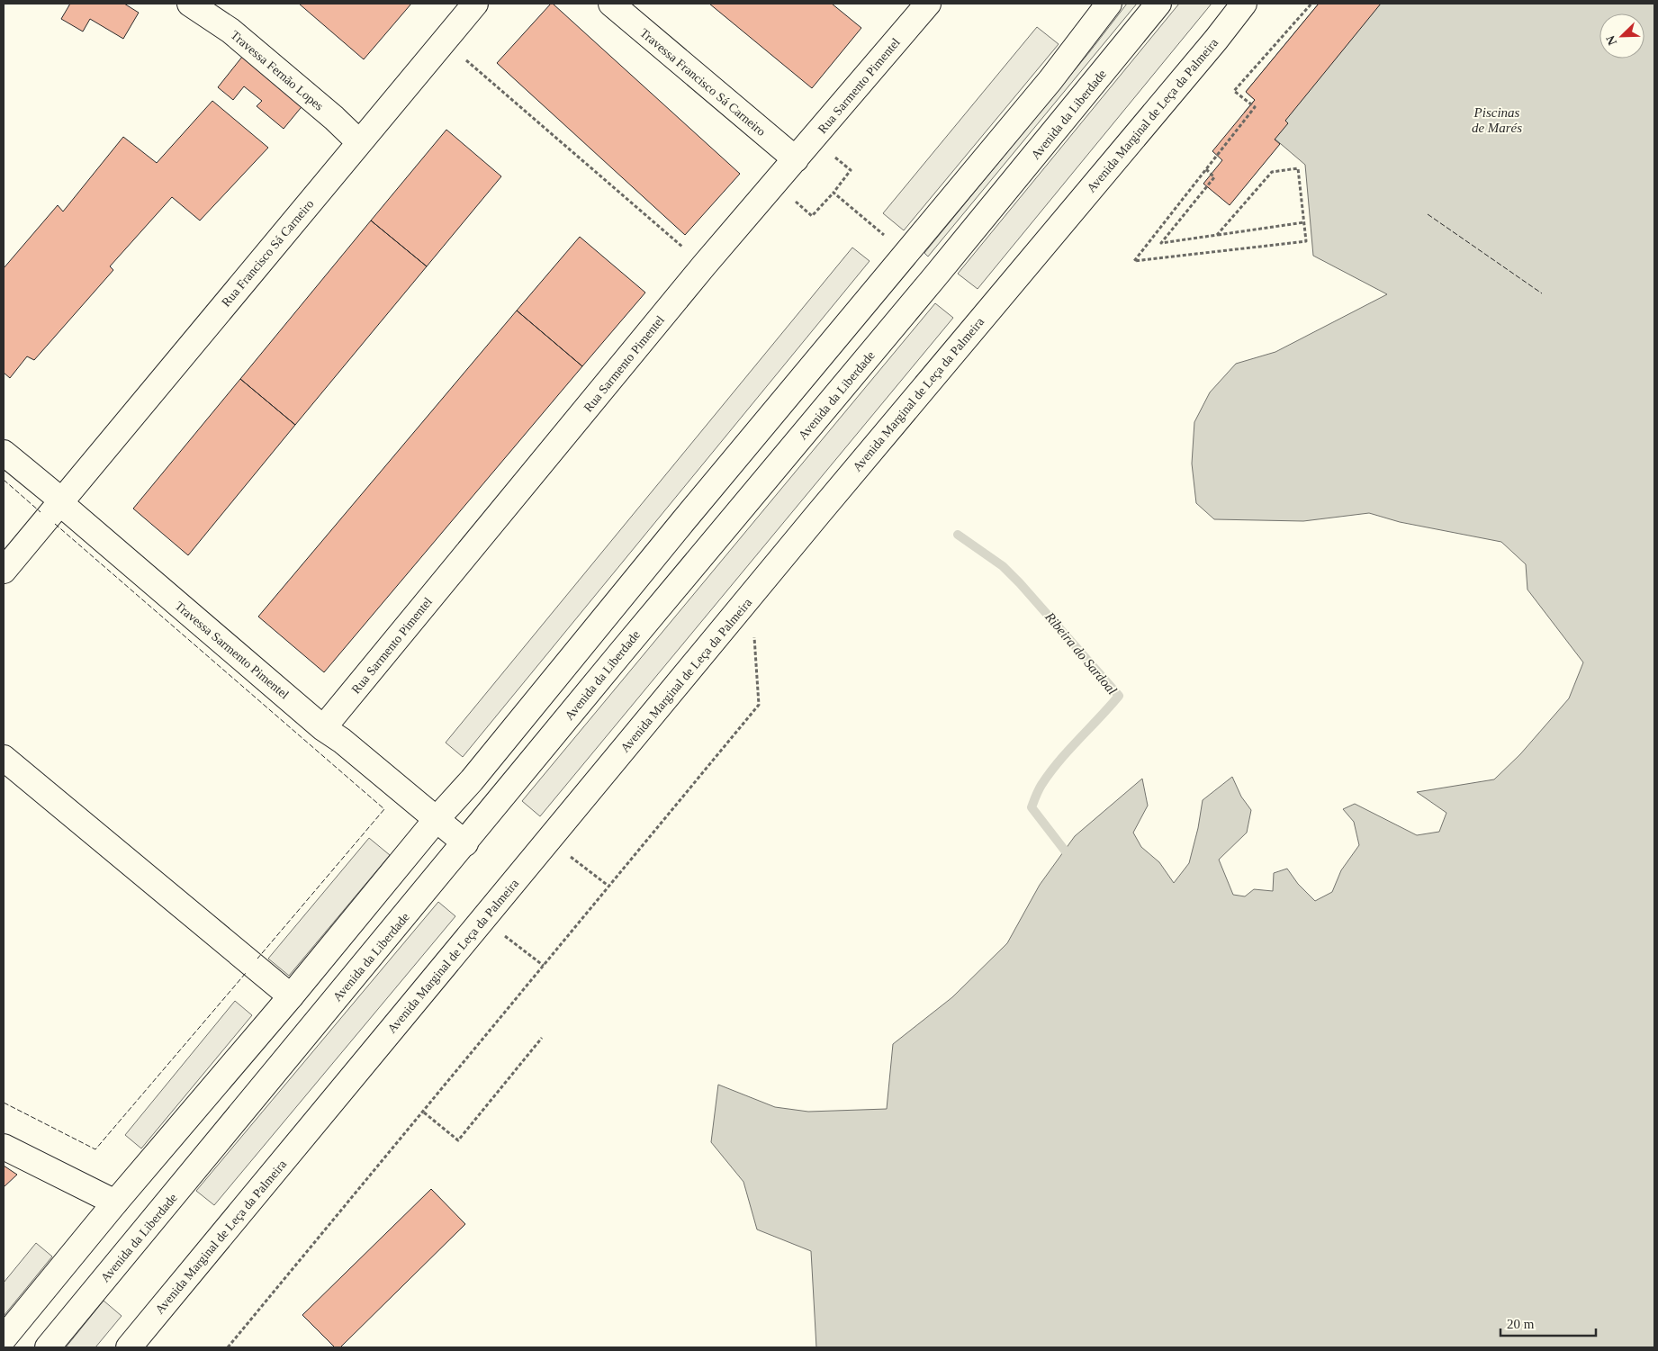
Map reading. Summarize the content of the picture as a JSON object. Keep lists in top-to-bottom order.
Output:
{
  "streets": {
    "street": [
      "Travessa Fernão Lopes",
      "Travessa Francisco Sá Carneiro",
      "Rua Sarmento Pimentel",
      "Avenida da Liberdade",
      "Avenida Marginal de Leça da Palmeira",
      "Rua Francisco Sá Carneiro",
      "Travessa Sarmento Pimentel"
    ]
  },
  "crossings": [
    ["Travessa Fernão Lopes", "Rua Francisco Sá Carneiro"],
    ["Travessa Francisco Sá Carneiro", "Rua Sarmento Pimentel"],
    ["Rua Sarmento Pimentel", "Travessa Sarmento Pimentel"],
    ["Avenida da Liberdade", "Travessa Sarmento Pimentel"],
    ["Rua Francisco Sá Carneiro", "Travessa Sarmento Pimentel"]
  ],
  "water": ["Piscinas de Marés", "Ribeira do Sardoal"],
  "scale_bar": "20 m",
  "north": "bottom left"
}
